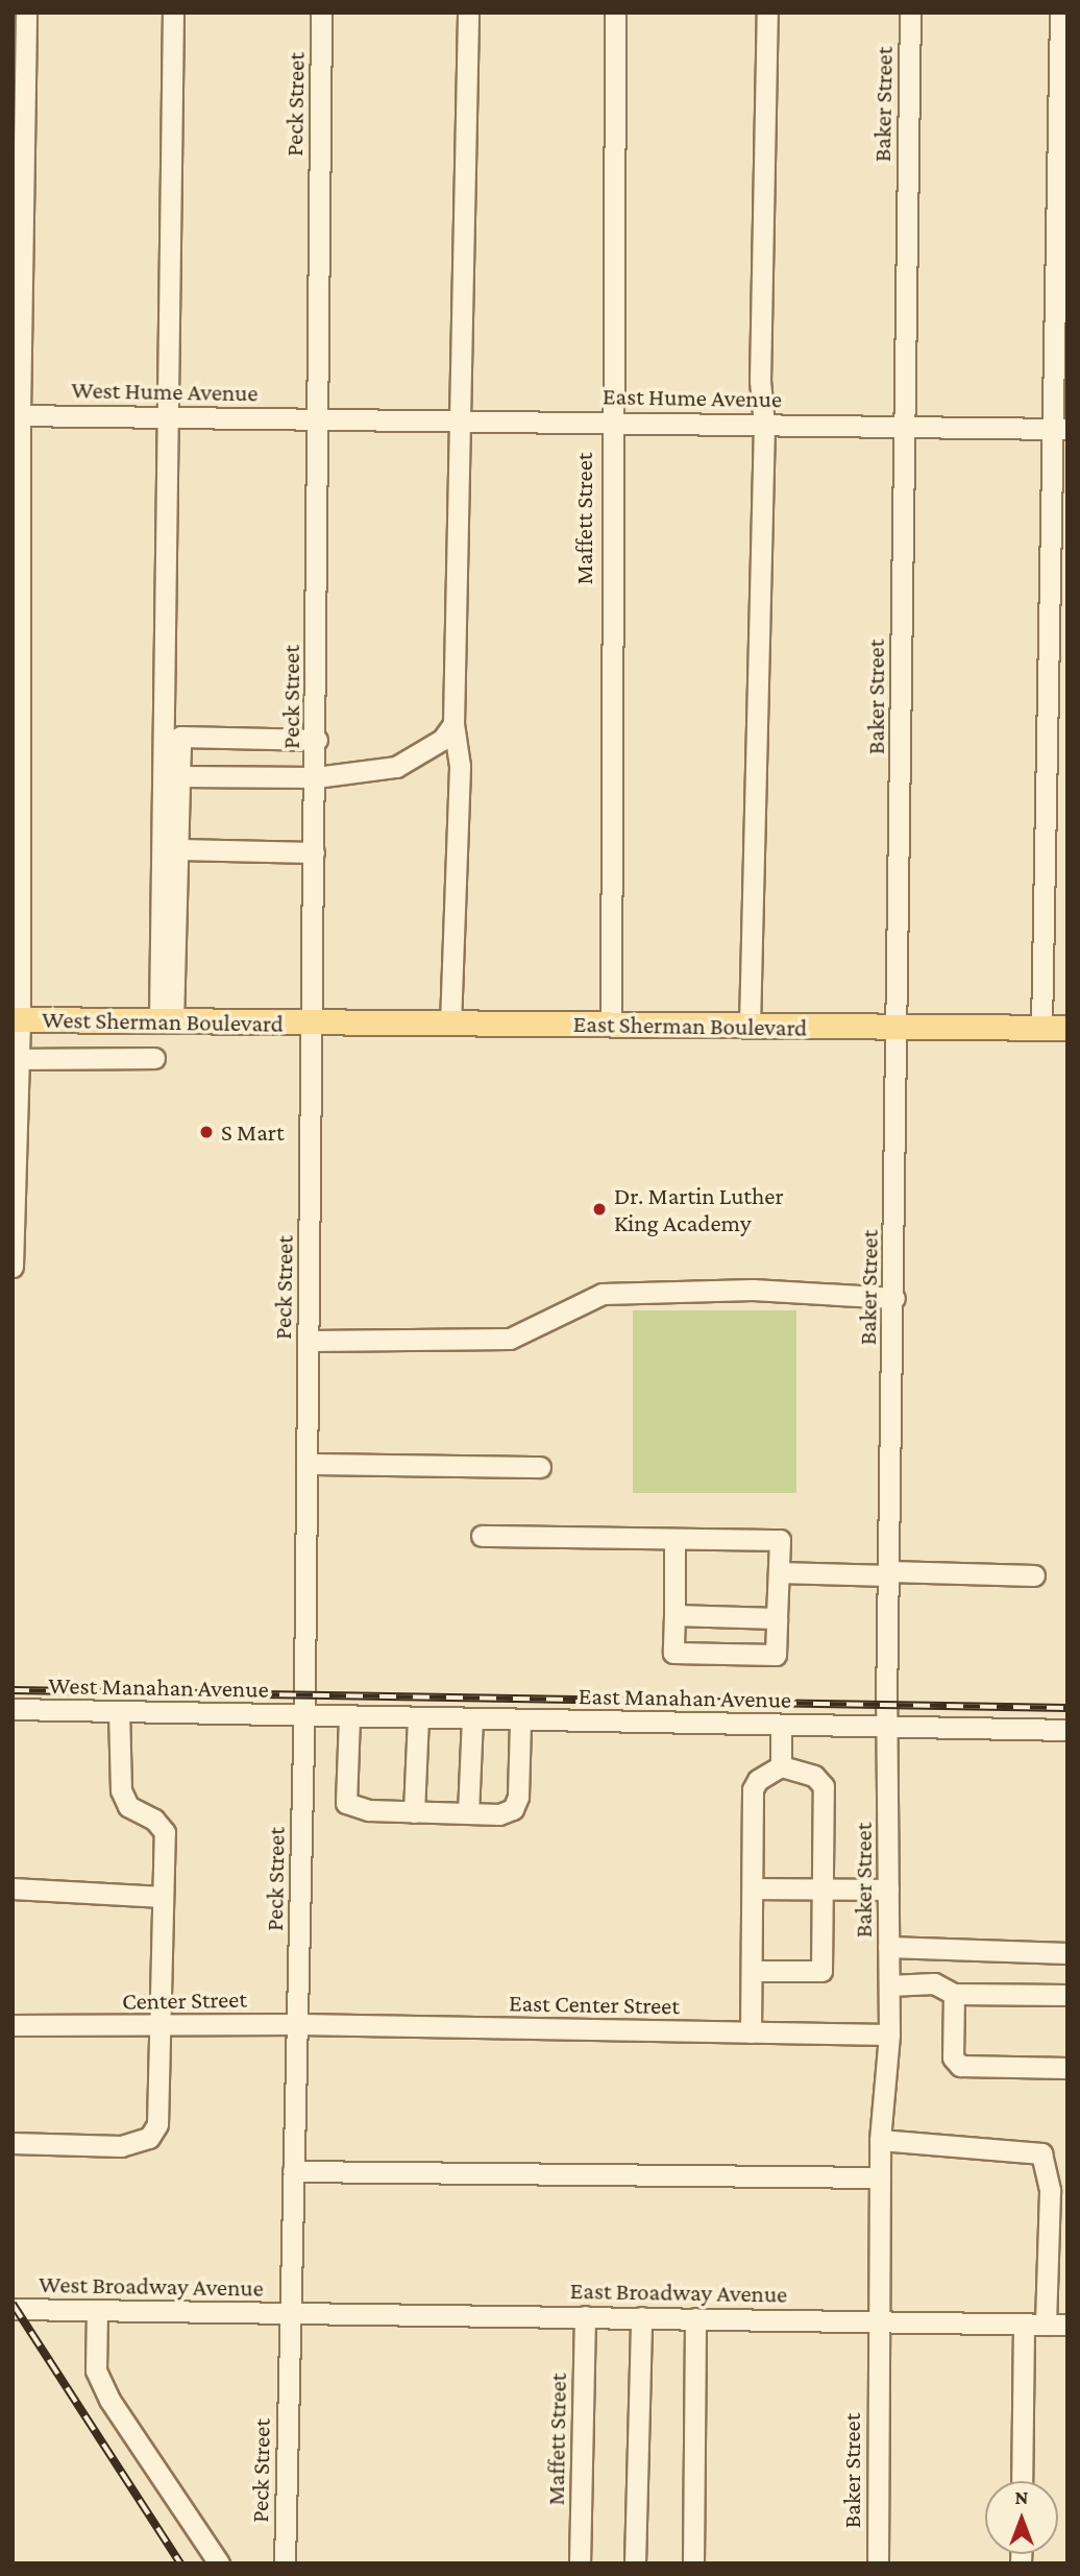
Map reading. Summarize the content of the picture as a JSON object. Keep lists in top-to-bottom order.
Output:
{
  "streets": {
    "main road": ["West Sherman Boulevard", "East Sherman Boulevard"],
    "street": [
      "Peck Street",
      "Baker Street",
      "West Hume Avenue",
      "East Hume Avenue",
      "Maffett Street",
      "West Manahan Avenue",
      "East Manahan Avenue",
      "Center Street",
      "East Center Street",
      "West Broadway Avenue",
      "East Broadway Avenue"
    ]
  },
  "crossings": [
    ["Peck Street", "West Hume Avenue"],
    ["Peck Street", "East Hume Avenue"],
    ["Peck Street", "West Sherman Boulevard"],
    ["Peck Street", "East Sherman Boulevard"],
    ["Peck Street", "West Manahan Avenue"],
    ["Peck Street", "East Manahan Avenue"],
    ["Peck Street", "Center Street"],
    ["Peck Street", "East Center Street"],
    ["Peck Street", "West Broadway Avenue"],
    ["Peck Street", "East Broadway Avenue"],
    ["Baker Street", "East Hume Avenue"],
    ["Baker Street", "East Sherman Boulevard"],
    ["Baker Street", "East Manahan Avenue"],
    ["Baker Street", "East Center Street"],
    ["Baker Street", "East Broadway Avenue"],
    ["West Hume Avenue", "East Hume Avenue"],
    ["East Hume Avenue", "Maffett Street"],
    ["Maffett Street", "East Sherman Boulevard"],
    ["Maffett Street", "East Broadway Avenue"],
    ["West Sherman Boulevard", "East Sherman Boulevard"],
    ["West Manahan Avenue", "East Manahan Avenue"],
    ["Center Street", "East Center Street"],
    ["West Broadway Avenue", "East Broadway Avenue"]
  ],
  "places": ["S Mart", "Dr. Martin Luther King Academy"],
  "north": "top"
}
